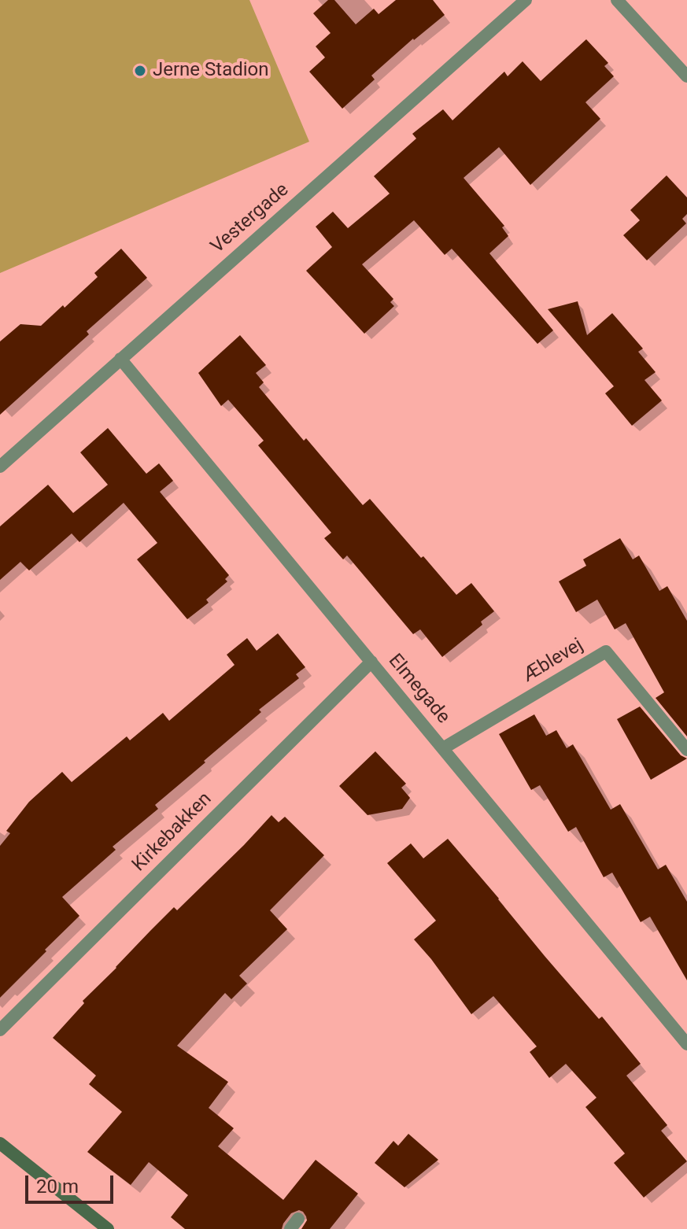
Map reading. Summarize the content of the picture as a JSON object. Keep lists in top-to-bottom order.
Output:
{
  "streets": {
    "street": [
      "Vestergade",
      "Æblevej",
      "Elmegade",
      "Kirkebakken"
    ]
  },
  "crossings": [
    ["Vestergade", "Elmegade"],
    ["Æblevej", "Elmegade"],
    ["Elmegade", "Kirkebakken"]
  ],
  "places": ["Jerne Stadion"],
  "scale_bar": "20 m"
}
